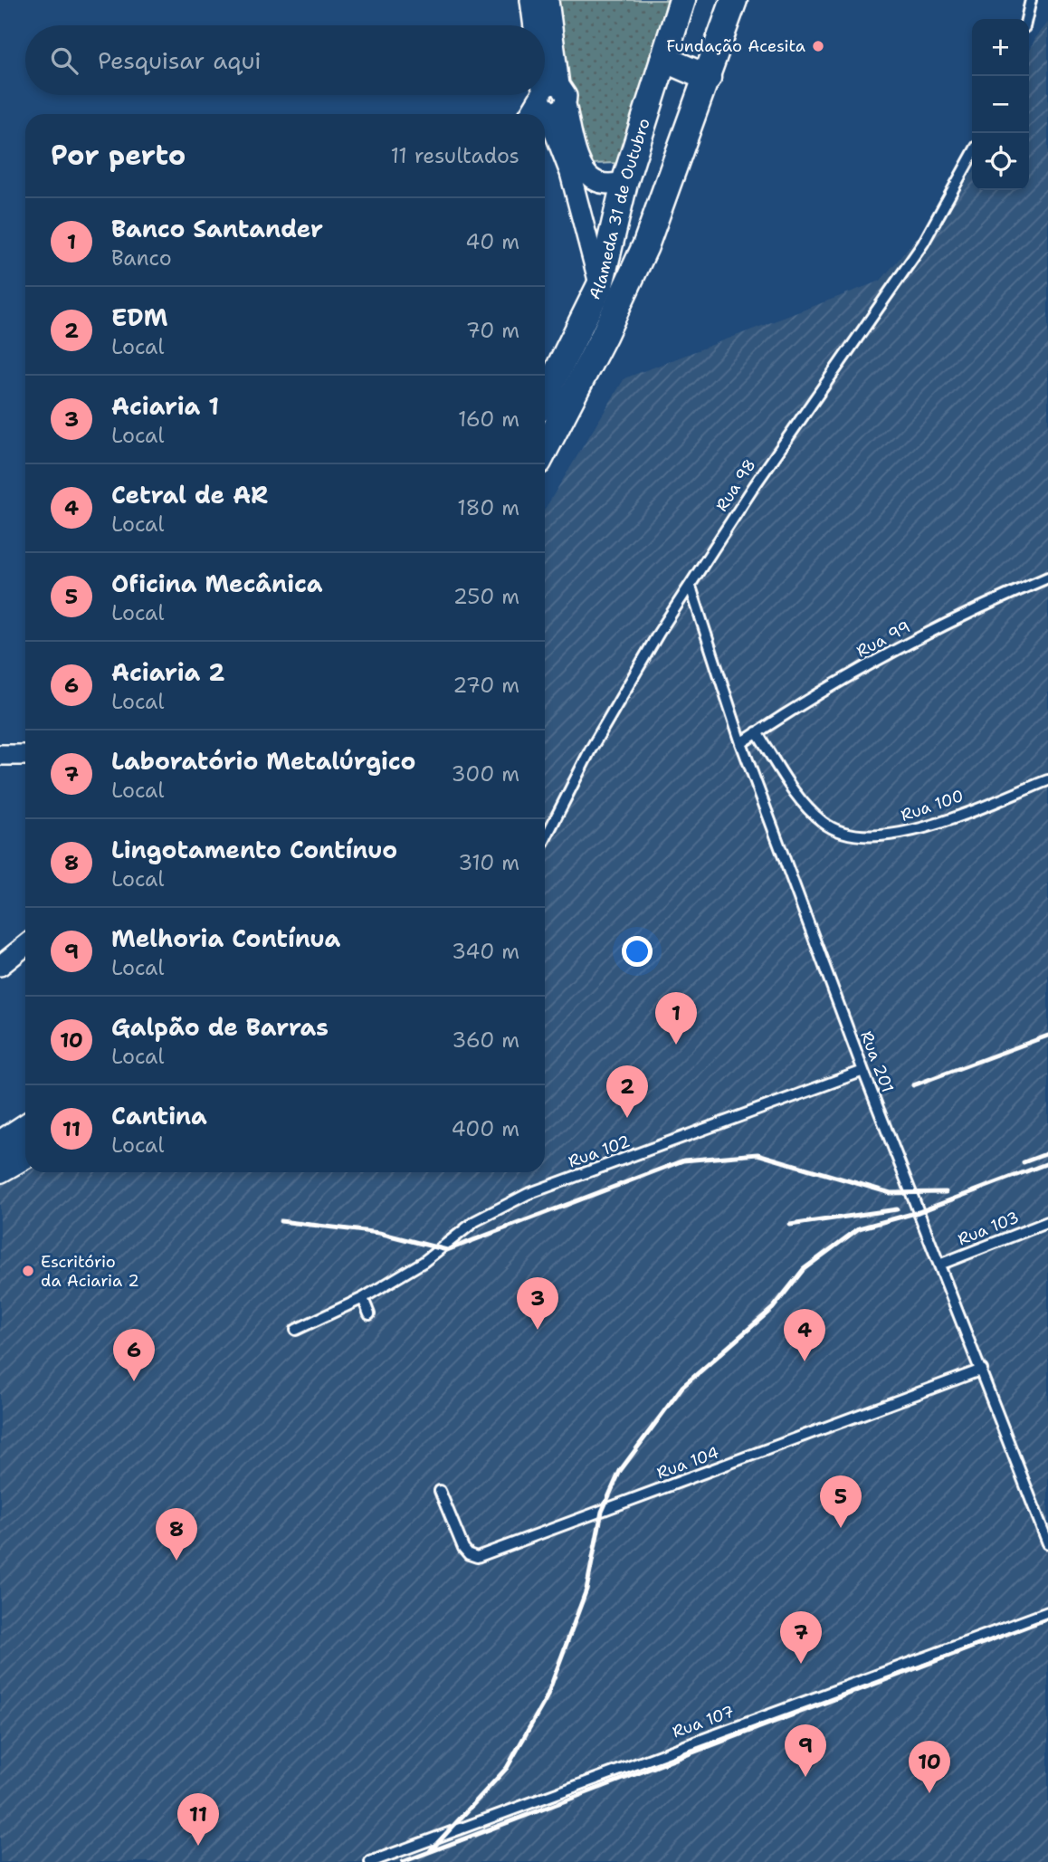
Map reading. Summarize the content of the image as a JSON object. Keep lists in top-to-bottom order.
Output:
{
  "streets": {
    "main road": ["Alameda 31 de Outubro"],
    "lane": [
      "Rua 98",
      "Rua 99",
      "Rua 100",
      "Rua 201",
      "Rua 102",
      "Rua 103",
      "Rua 104",
      "Rua 107"
    ]
  },
  "crossings": [
    ["Rua 98", "Rua 201"],
    ["Rua 99", "Rua 100"],
    ["Rua 99", "Rua 201"],
    ["Rua 201", "Rua 102"],
    ["Rua 201", "Rua 103"],
    ["Rua 201", "Rua 104"]
  ],
  "places": ["Fundação Acesita", "Escritório da Aciaria 2"],
  "page": {
    "map_buttons": ["+", "−"],
    "search": "Pesquisar aqui",
    "heading": ["Por perto", "11 resultados"],
    "list": [
      {
        "mark": "1",
        "name": "Banco Santander",
        "note": "Banco",
        "value": "40 m"
      },
      {
        "mark": "2",
        "name": "EDM",
        "note": "Local",
        "value": "70 m"
      },
      {
        "mark": "3",
        "name": "Aciaria 1",
        "note": "Local",
        "value": "160 m"
      },
      {
        "mark": "4",
        "name": "Cetral de AR",
        "note": "Local",
        "value": "180 m"
      },
      {
        "mark": "5",
        "name": "Oficina Mecânica",
        "note": "Local",
        "value": "250 m"
      },
      {
        "mark": "6",
        "name": "Aciaria 2",
        "note": "Local",
        "value": "270 m"
      },
      {
        "mark": "7",
        "name": "Laboratório Metalúrgico",
        "note": "Local",
        "value": "300 m"
      },
      {
        "mark": "8",
        "name": "Lingotamento Contínuo",
        "note": "Local",
        "value": "310 m"
      },
      {
        "mark": "9",
        "name": "Melhoria Contínua",
        "note": "Local",
        "value": "340 m"
      },
      {
        "mark": "10",
        "name": "Galpão de Barras",
        "note": "Local",
        "value": "360 m"
      },
      {
        "mark": "11",
        "name": "Cantina",
        "note": "Local",
        "value": "400 m"
      }
    ],
    "pins": [
      "1",
      "2",
      "3",
      "4",
      "6",
      "5",
      "8",
      "7",
      "9",
      "10",
      "11"
    ]
  }
}
